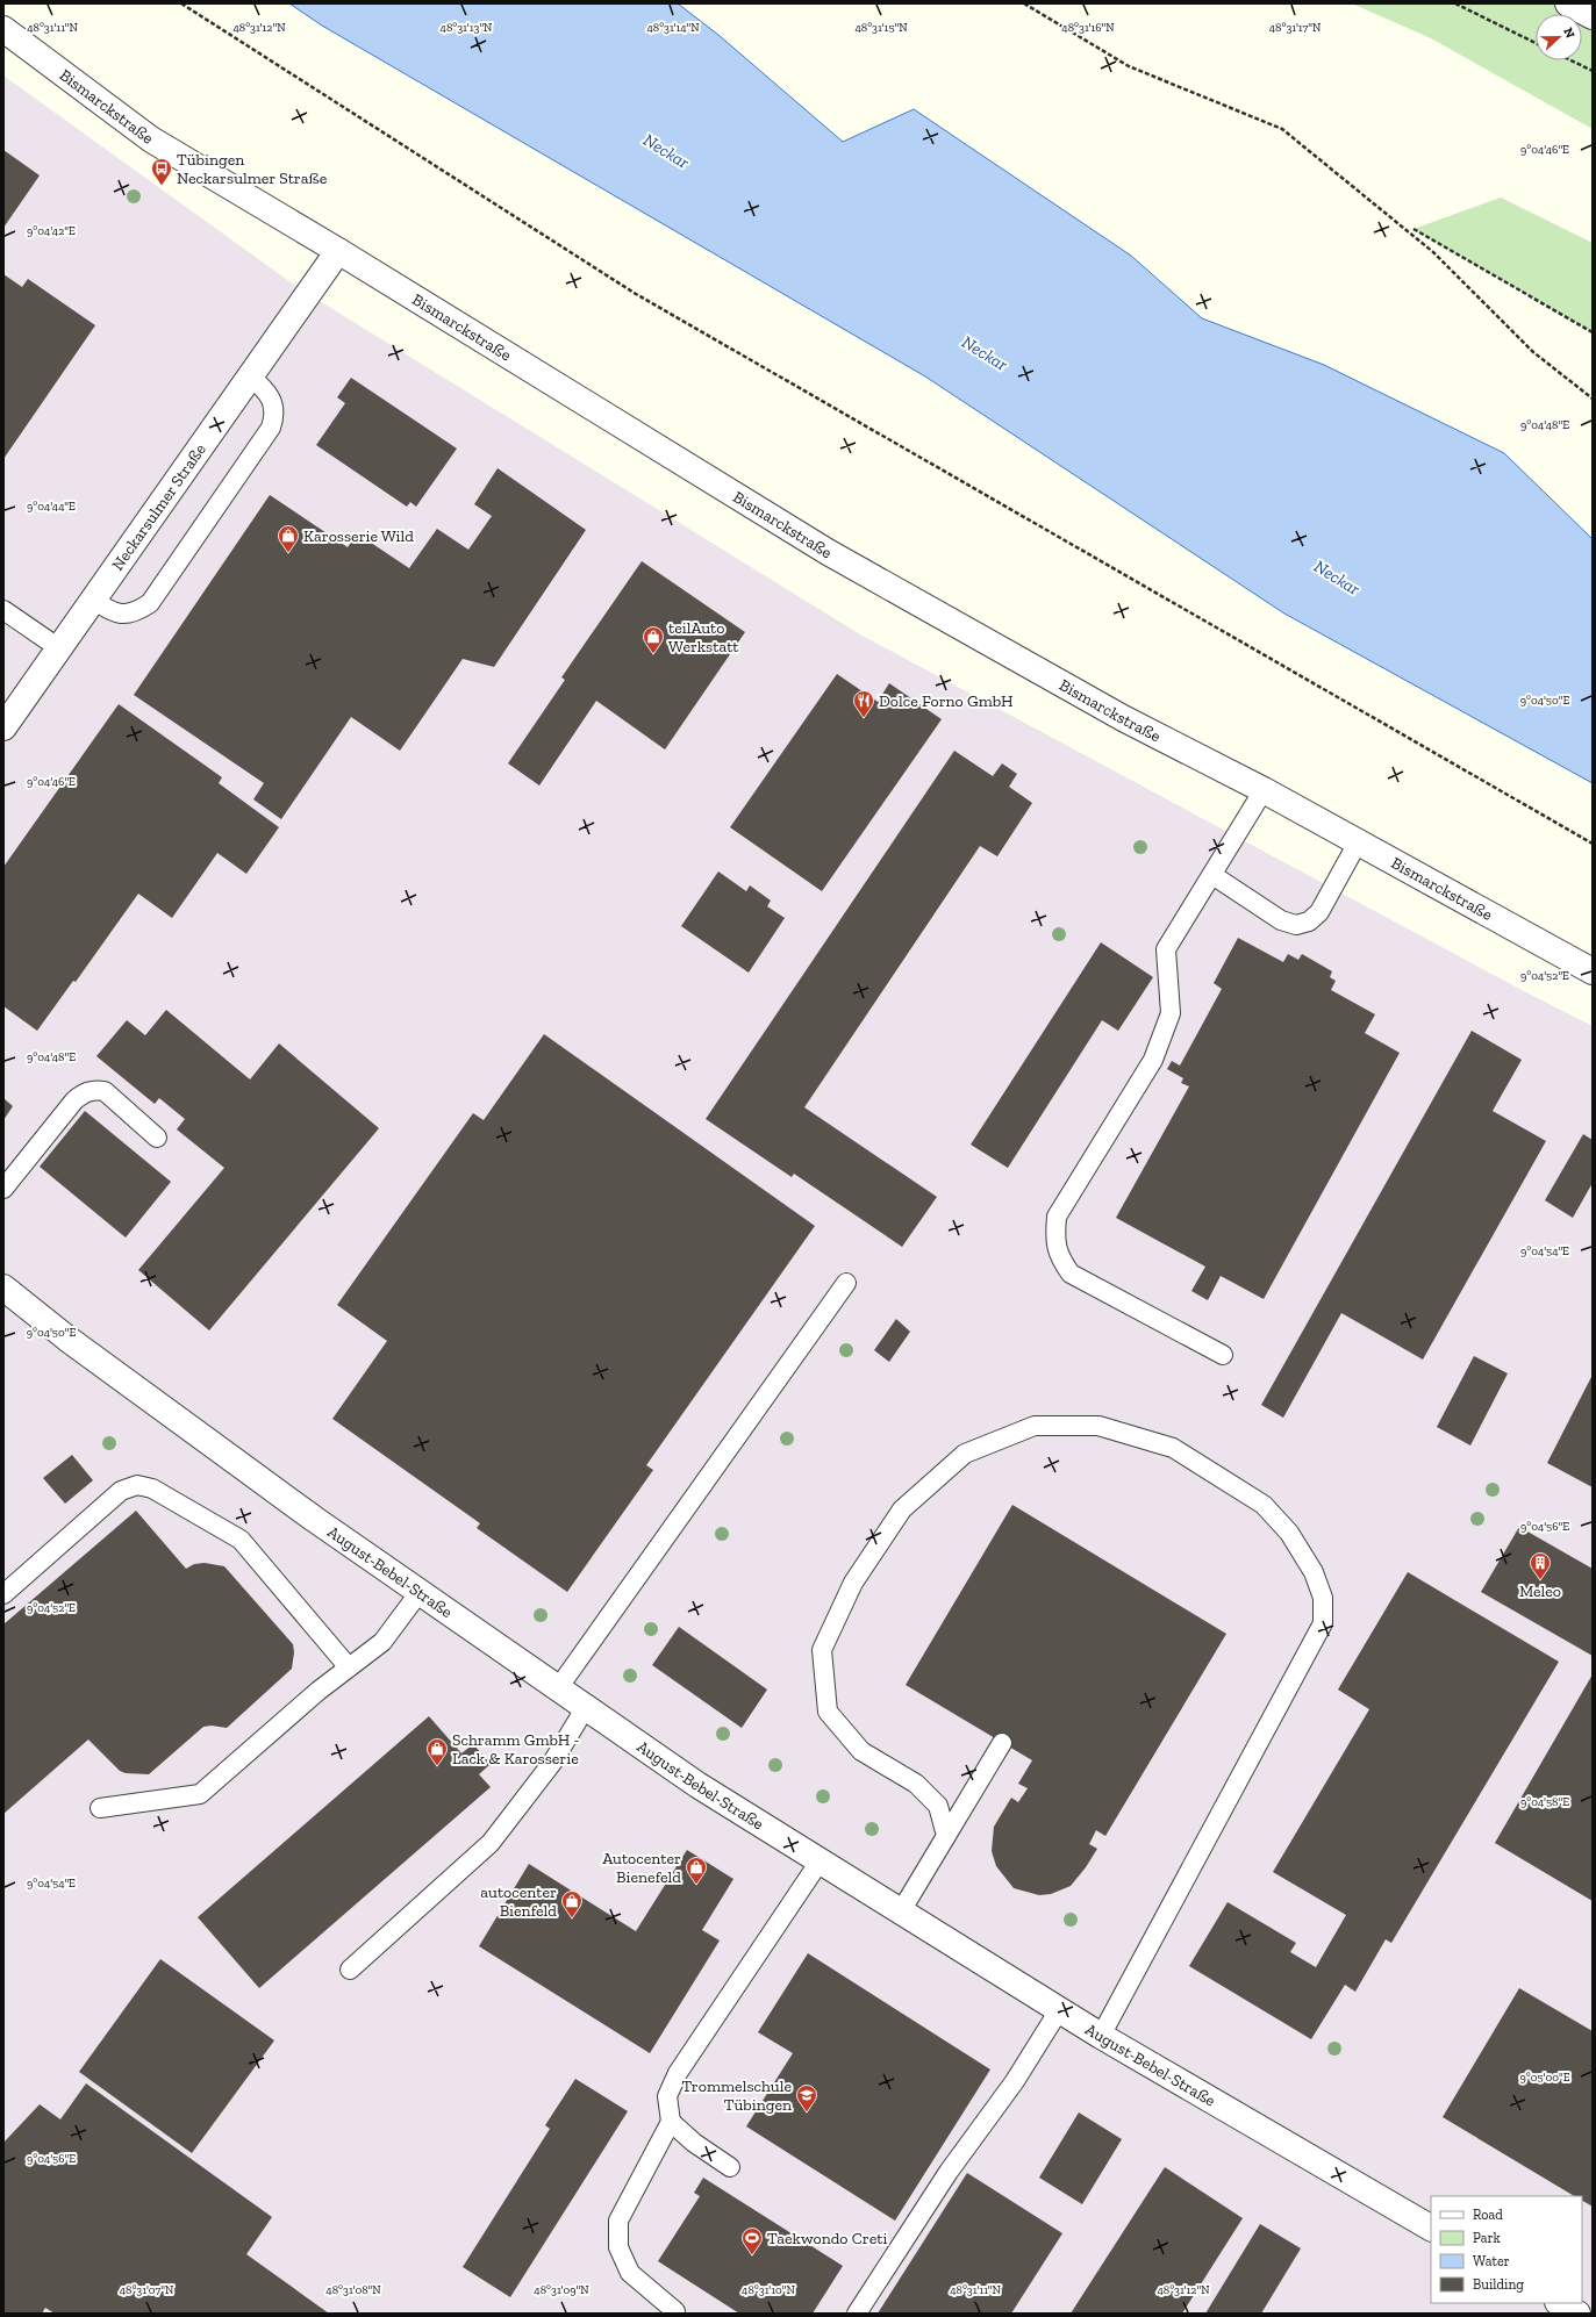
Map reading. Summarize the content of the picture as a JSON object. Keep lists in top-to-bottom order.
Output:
{
  "streets": {
    "street": ["Bismarckstraße", "Neckarsulmer Straße", "August-Bebel-Straße"]
  },
  "crossings": [
    ["Bismarckstraße", "Neckarsulmer Straße"]
  ],
  "water": ["Neckar"],
  "places": {
    "bus stop": ["Tübingen Neckarsulmer Straße"],
    "shop": [
      "Karosserie Wild",
      "teilAuto Werkstatt",
      "Schramm GmbH - Lack & Karosserie",
      "Autocenter Bienefeld",
      "autocenter Bienfeld"
    ],
    "restaurant": ["Dolce Forno GmbH"],
    "building": ["Meleo"],
    "school or university": ["Trommelschule Tübingen"],
    "sports": ["Taekwondo Creti"]
  },
  "legend": [
    "Road",
    "Park",
    "Water",
    "Building"
  ],
  "north": "right",
  "coordinates": [
    "48°31'11\"N",
    "48°31'12\"N",
    "48°31'13\"N",
    "48°31'14\"N",
    "48°31'15\"N",
    "48°31'16\"N",
    "48°31'17\"N",
    "9°04'46\"E",
    "9°04'42\"E",
    "9°04'48\"E",
    "9°04'44\"E",
    "9°04'50\"E",
    "9°04'52\"E",
    "9°04'54\"E",
    "9°04'56\"E",
    "9°04'58\"E",
    "9°05'00\"E",
    "48°31'07\"N",
    "48°31'08\"N",
    "48°31'09\"N",
    "48°31'10\"N"
  ]
}
